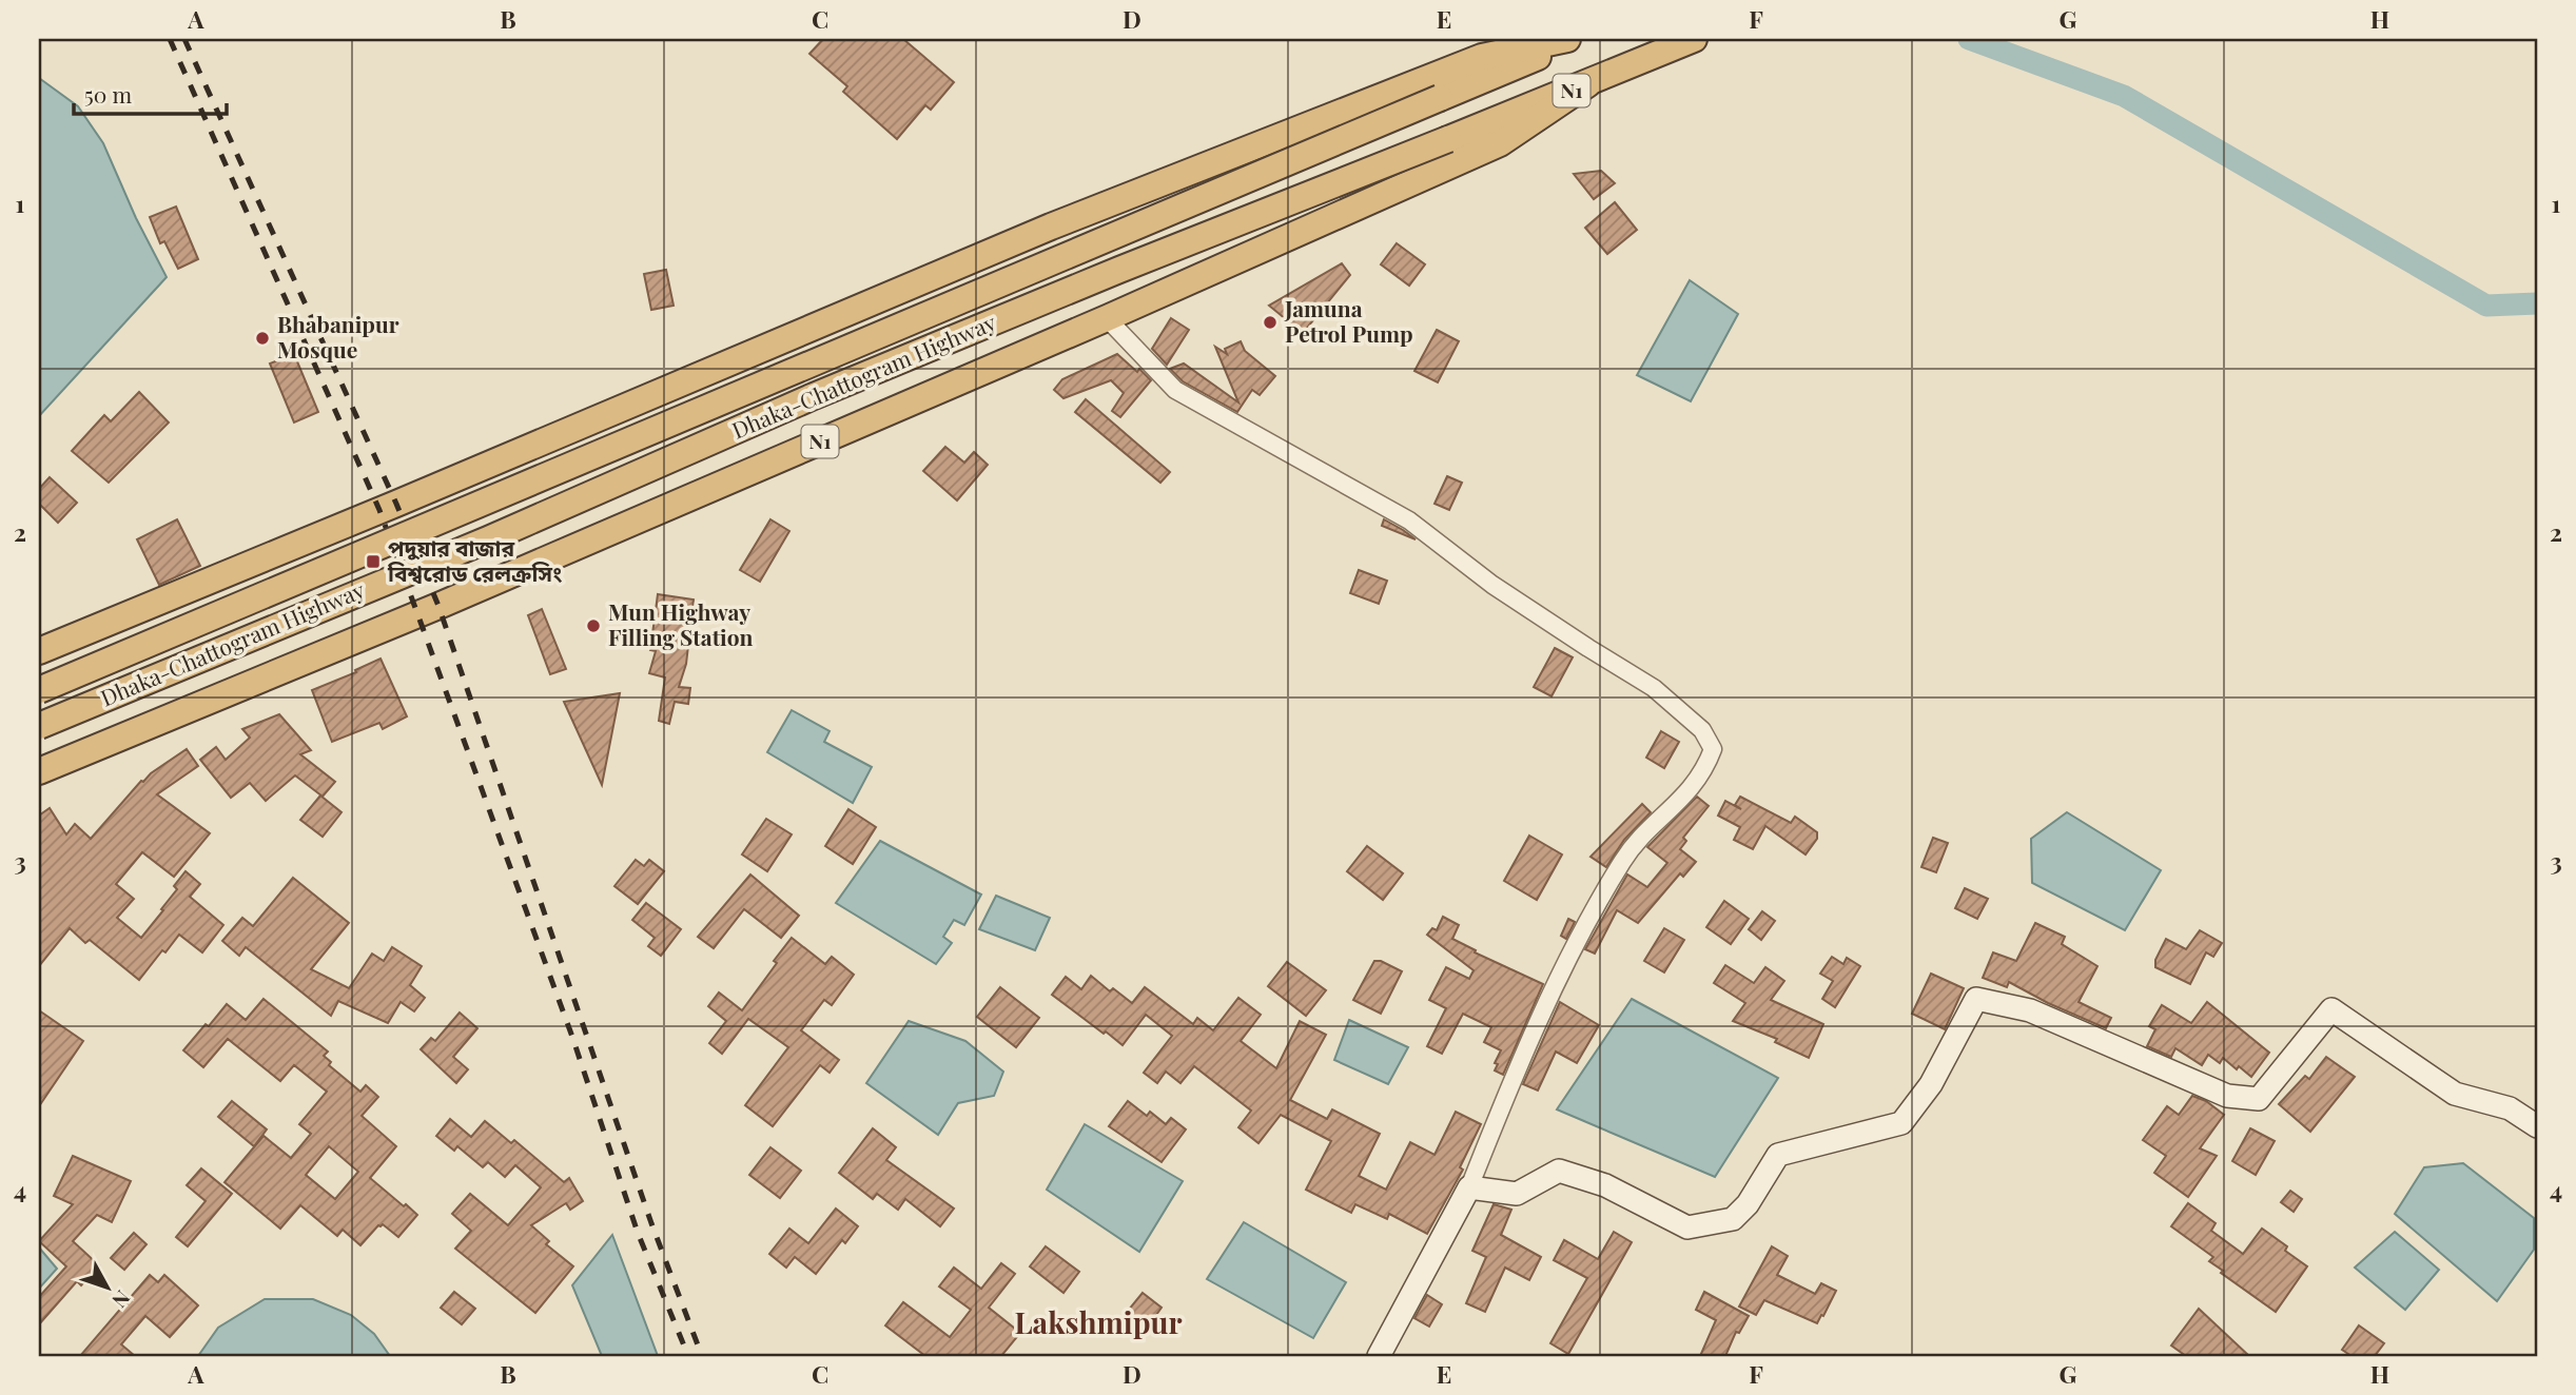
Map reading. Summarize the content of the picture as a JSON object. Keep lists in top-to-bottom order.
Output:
{
  "streets": {
    "highway": ["N1", "Dhaka-Chattogram Highway"]
  },
  "crossings": [
    ["N1", "Dhaka-Chattogram Highway"]
  ],
  "districts": ["Lakshmipur"],
  "places": {
    "other": ["Jamuna Petrol Pump", "Bhabanipur Mosque", "Mun Highway Filling Station"],
    "transit": ["পদুয়ার বাজার বিশ্বরোড রেলক্রসিং"]
  },
  "scale_bar": "50 m",
  "north": "bottom right",
  "grid": {
    "columns": [
      "A",
      "B",
      "C",
      "D",
      "E",
      "F",
      "G",
      "H"
    ],
    "rows": [
      "1",
      "2",
      "3",
      "4"
    ]
  }
}
